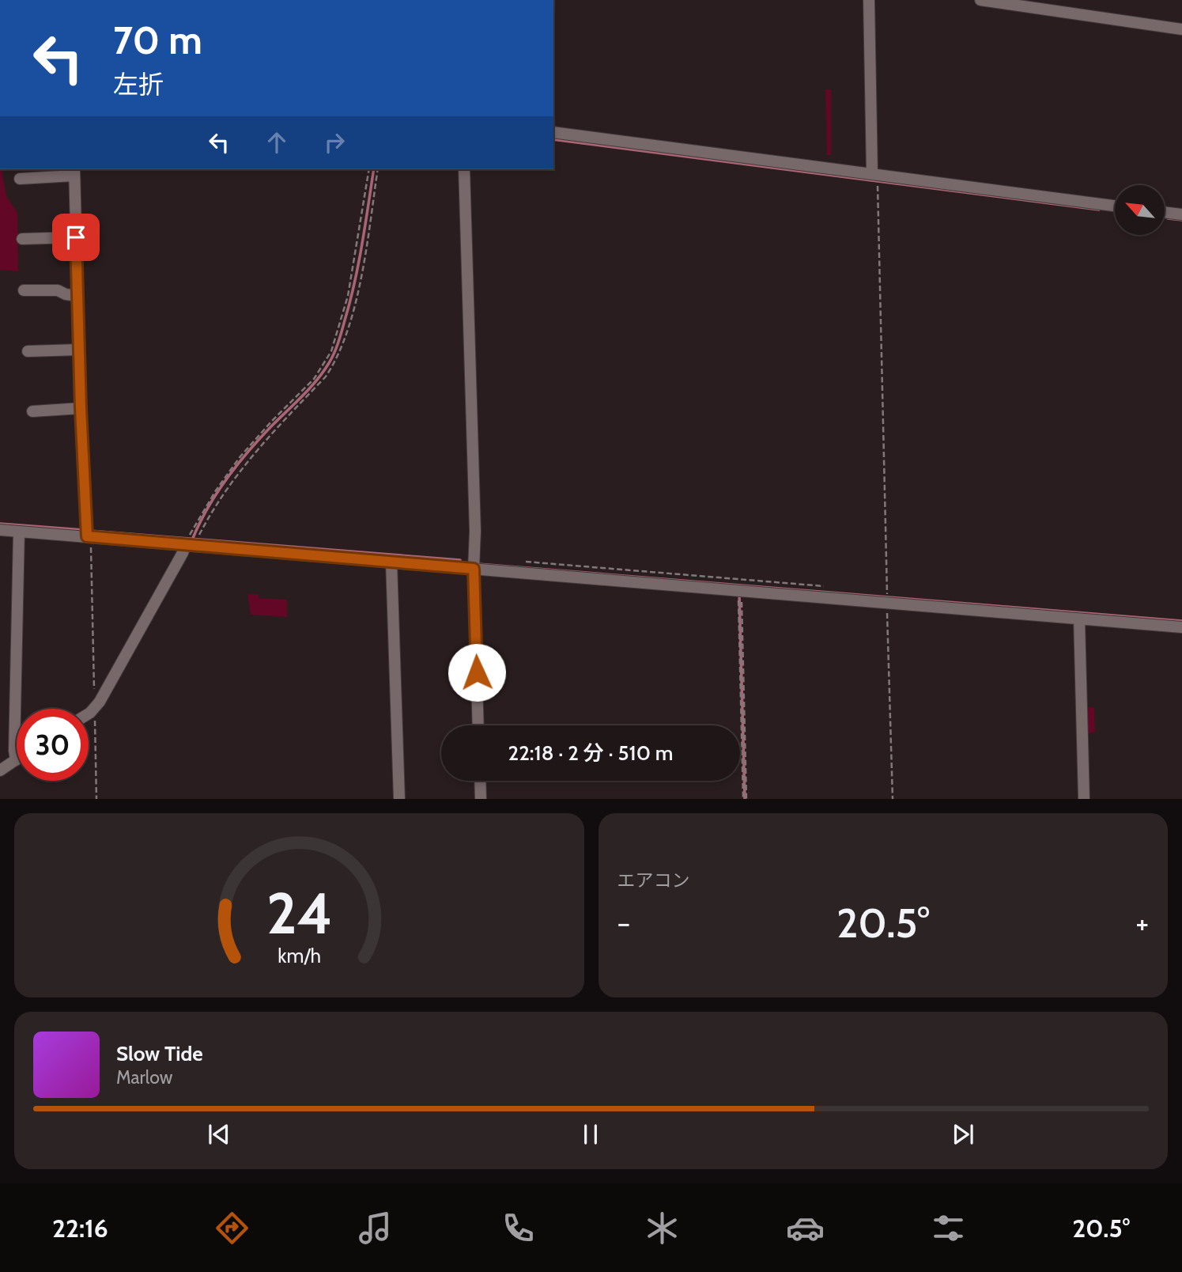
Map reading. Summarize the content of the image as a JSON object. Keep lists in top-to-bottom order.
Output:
{
  "north": "top left",
  "page": {
    "turn": ["70 m", "左折"],
    "limit": "30",
    "trip": "22:18 · 2 分 · 510 m",
    "tile": "エアコン",
    "heat": ["−", "20.5°", "+"],
    "song": ["Slow Tide", "Marlow"],
    "tabs": ["22:16", "20.5°"],
    "gauge": ["24", "km/h"]
  }
}
